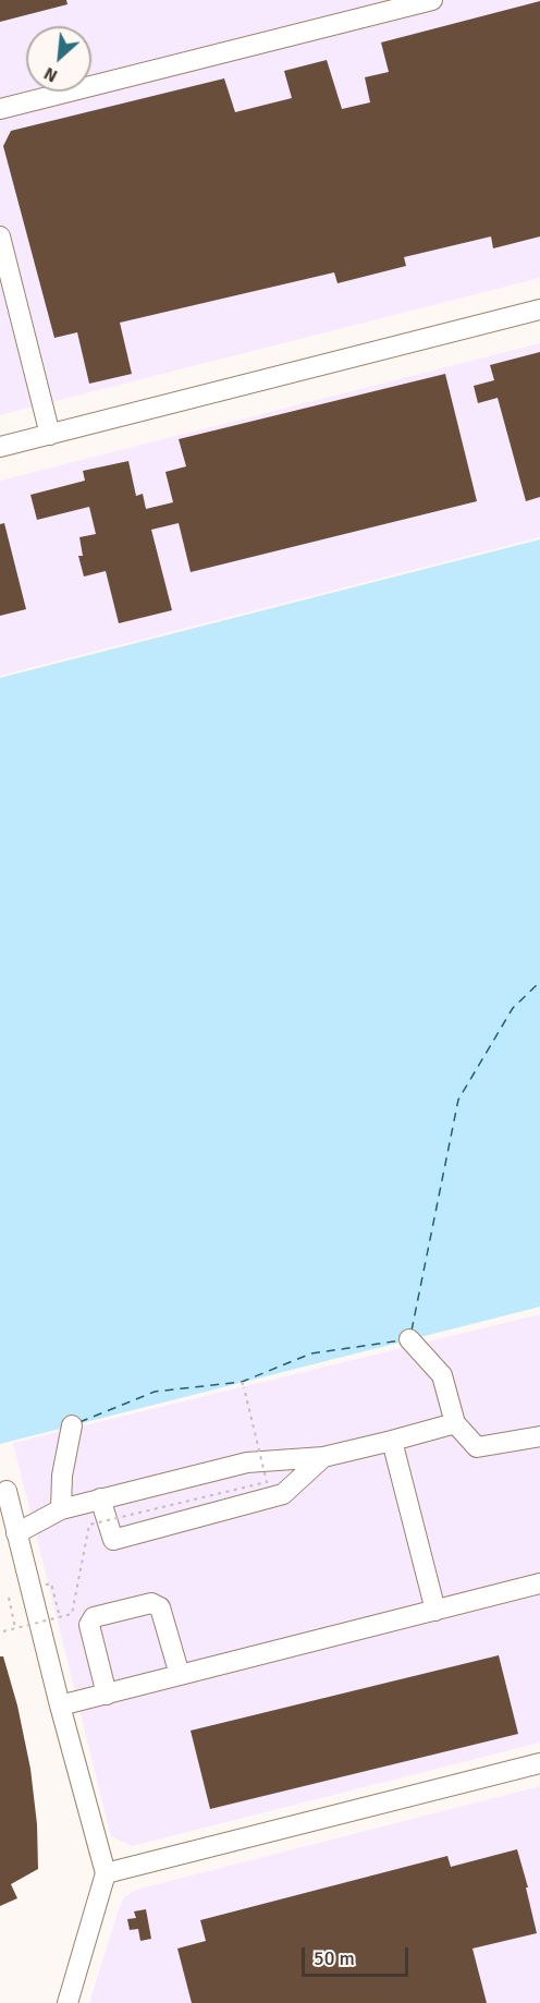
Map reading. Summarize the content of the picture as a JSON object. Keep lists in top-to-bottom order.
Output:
{
  "scale_bar": "50 m",
  "north": "bottom left"
}
